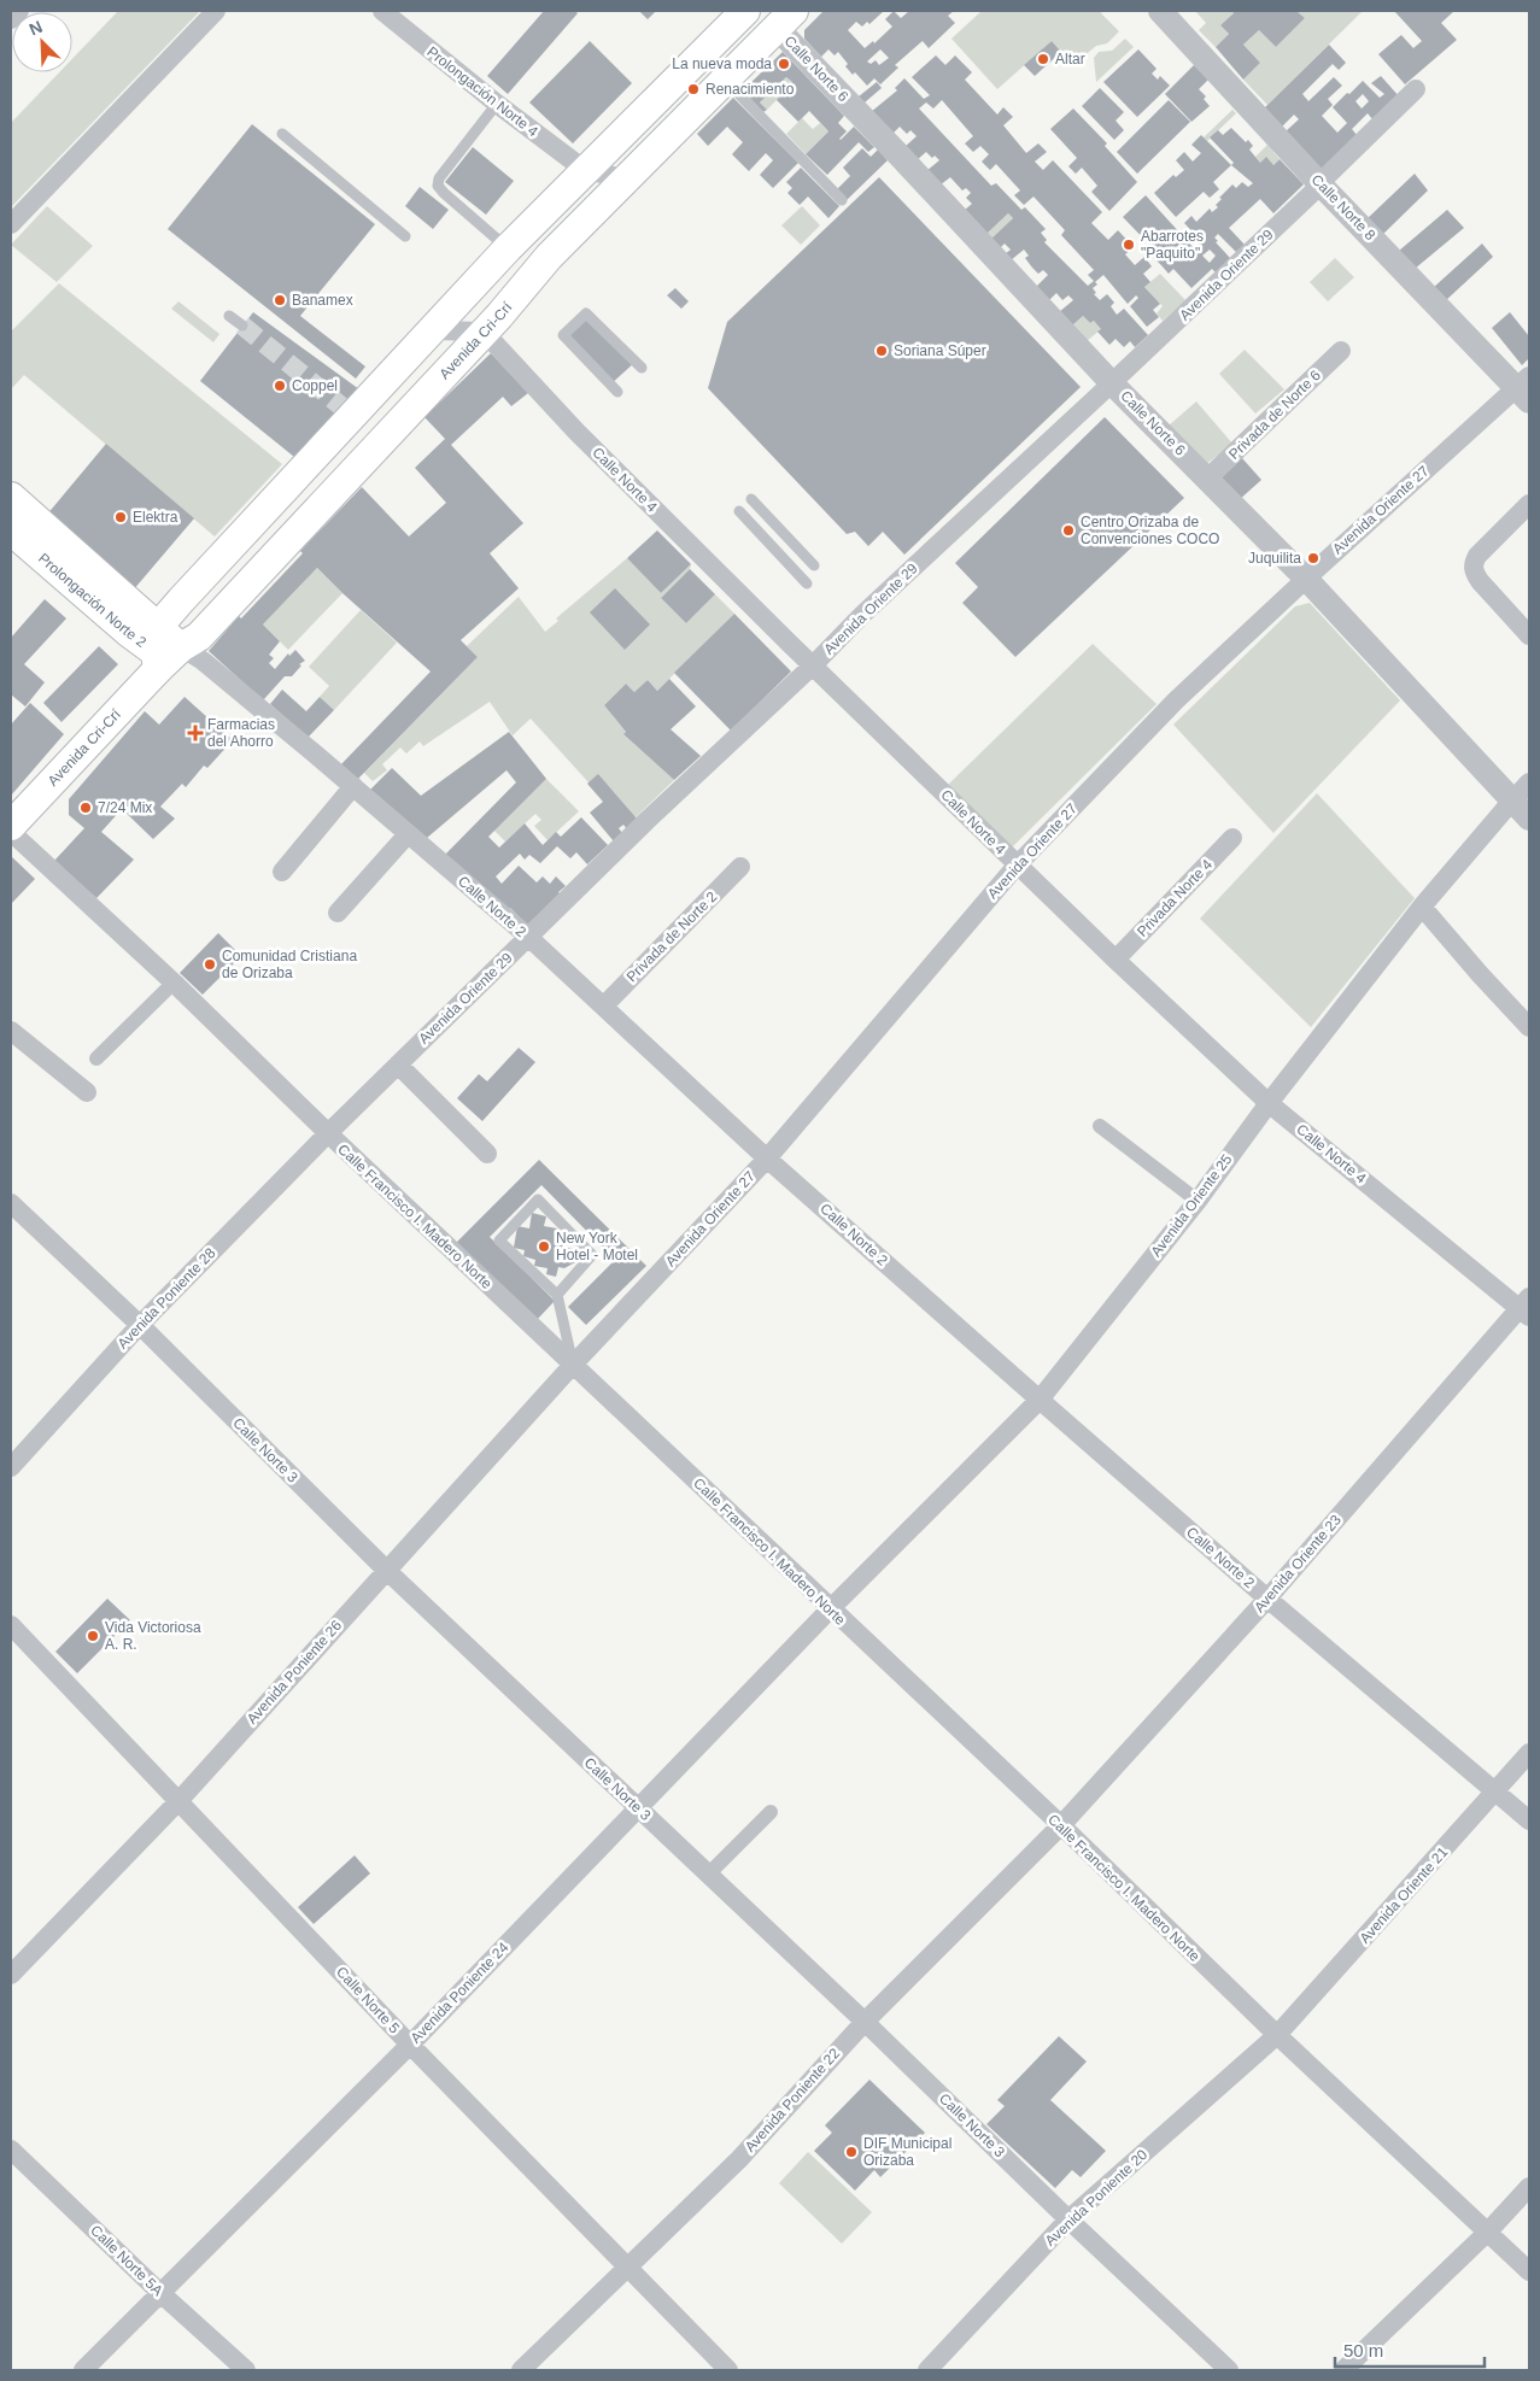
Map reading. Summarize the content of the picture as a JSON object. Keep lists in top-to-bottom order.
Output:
{
  "streets": {
    "main road": ["Avenida Cri-Crí", "Prolongación Norte 2"],
    "street": [
      "Calle Norte 6",
      "Prolongación Norte 4",
      "Calle Norte 8",
      "Avenida Oriente 29",
      "Privada de Norte 6",
      "Calle Norte 4",
      "Avenida Oriente 27",
      "Privada Norte 4",
      "Calle Norte 2",
      "Privada de Norte 2",
      "Avenida Oriente 25",
      "Calle Francisco I. Madero Norte",
      "Avenida Poniente 28",
      "Calle Norte 3",
      "Avenida Oriente 23",
      "Avenida Poniente 26",
      "Avenida Oriente 21",
      "Avenida Poniente 24",
      "Calle Norte 5",
      "Avenida Poniente 22",
      "Avenida Poniente 20",
      "Calle Norte 5A"
    ]
  },
  "crossings": [
    ["Calle Norte 6", "Avenida Oriente 29"],
    ["Calle Norte 6", "Avenida Cri-Crí"],
    ["Calle Norte 6", "Privada de Norte 6"],
    ["Calle Norte 6", "Avenida Oriente 27"],
    ["Calle Norte 6", "Avenida Oriente 25"],
    ["Prolongación Norte 4", "Avenida Cri-Crí"],
    ["Calle Norte 8", "Avenida Oriente 29"],
    ["Calle Norte 8", "Avenida Oriente 27"],
    ["Avenida Oriente 29", "Calle Norte 4"],
    ["Avenida Oriente 29", "Calle Norte 2"],
    ["Avenida Oriente 29", "Calle Francisco I. Madero Norte"],
    ["Avenida Oriente 29", "Avenida Poniente 28"],
    ["Avenida Cri-Crí", "Calle Norte 4"],
    ["Avenida Cri-Crí", "Prolongación Norte 2"],
    ["Avenida Cri-Crí", "Calle Norte 2"],
    ["Calle Norte 4", "Avenida Oriente 27"],
    ["Calle Norte 4", "Privada Norte 4"],
    ["Calle Norte 4", "Avenida Oriente 25"],
    ["Calle Norte 4", "Avenida Oriente 23"],
    ["Avenida Oriente 27", "Calle Norte 2"],
    ["Avenida Oriente 27", "Calle Francisco I. Madero Norte"],
    ["Avenida Oriente 27", "Avenida Poniente 26"],
    ["Prolongación Norte 2", "Calle Norte 2"],
    ["Calle Norte 2", "Privada de Norte 2"],
    ["Calle Norte 2", "Avenida Oriente 25"],
    ["Calle Norte 2", "Avenida Oriente 23"],
    ["Calle Norte 2", "Avenida Oriente 21"],
    ["Avenida Oriente 25", "Calle Francisco I. Madero Norte"],
    ["Avenida Oriente 25", "Avenida Poniente 24"],
    ["Calle Francisco I. Madero Norte", "Avenida Poniente 28"],
    ["Calle Francisco I. Madero Norte", "Avenida Oriente 23"],
    ["Calle Francisco I. Madero Norte", "Avenida Poniente 26"],
    ["Calle Francisco I. Madero Norte", "Avenida Oriente 21"],
    ["Calle Francisco I. Madero Norte", "Avenida Poniente 24"],
    ["Calle Francisco I. Madero Norte", "Avenida Poniente 22"],
    ["Calle Francisco I. Madero Norte", "Avenida Poniente 20"],
    ["Avenida Poniente 28", "Calle Norte 3"],
    ["Calle Norte 3", "Avenida Poniente 26"],
    ["Calle Norte 3", "Avenida Poniente 24"],
    ["Calle Norte 3", "Avenida Poniente 22"],
    ["Calle Norte 3", "Avenida Poniente 20"],
    ["Avenida Oriente 23", "Avenida Poniente 22"],
    ["Avenida Poniente 26", "Calle Norte 5"],
    ["Avenida Oriente 21", "Avenida Poniente 20"],
    ["Avenida Poniente 24", "Calle Norte 5"],
    ["Avenida Poniente 24", "Calle Norte 5A"],
    ["Calle Norte 5", "Avenida Poniente 22"]
  ],
  "places": {
    "other": [
      "Altar",
      "La nueva moda",
      "Renacimiento",
      "Abarrotes \"Paquito\"",
      "Banamex",
      "Soriana Súper",
      "Coppel",
      "Elektra",
      "Centro Orizaba de Convenciones COCO",
      "Juquilita",
      "7/24 Mix",
      "Comunidad Cristiana de Orizaba",
      "New York Hotel - Motel",
      "Vida Victoriosa A. R.",
      "DIF Municipal Orizaba"
    ],
    "health": ["Farmacias del Ahorro"]
  },
  "scale_bar": "50 m",
  "north": "top left"
}
